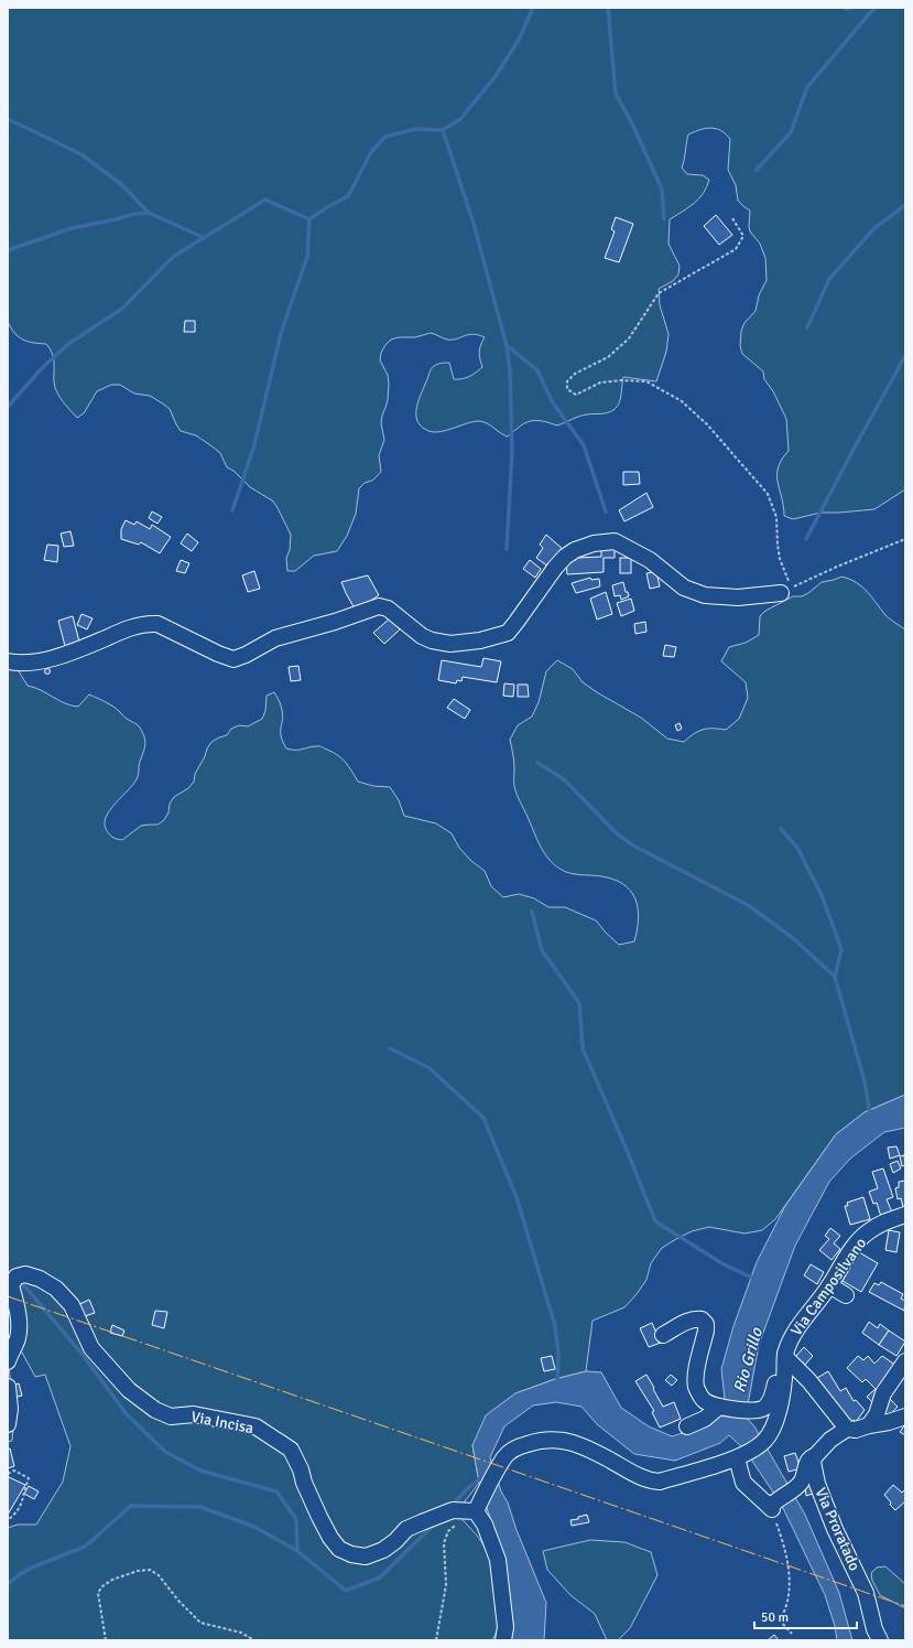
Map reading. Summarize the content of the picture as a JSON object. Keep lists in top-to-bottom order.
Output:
{
  "streets": {
    "street": ["Via Camposilvano", "Via Incisa", "Via Proratado"]
  },
  "crossings": [
    ["Via Camposilvano", "Via Incisa"]
  ],
  "water": ["Rio Grillo"],
  "scale_bar": "50 m"
}
